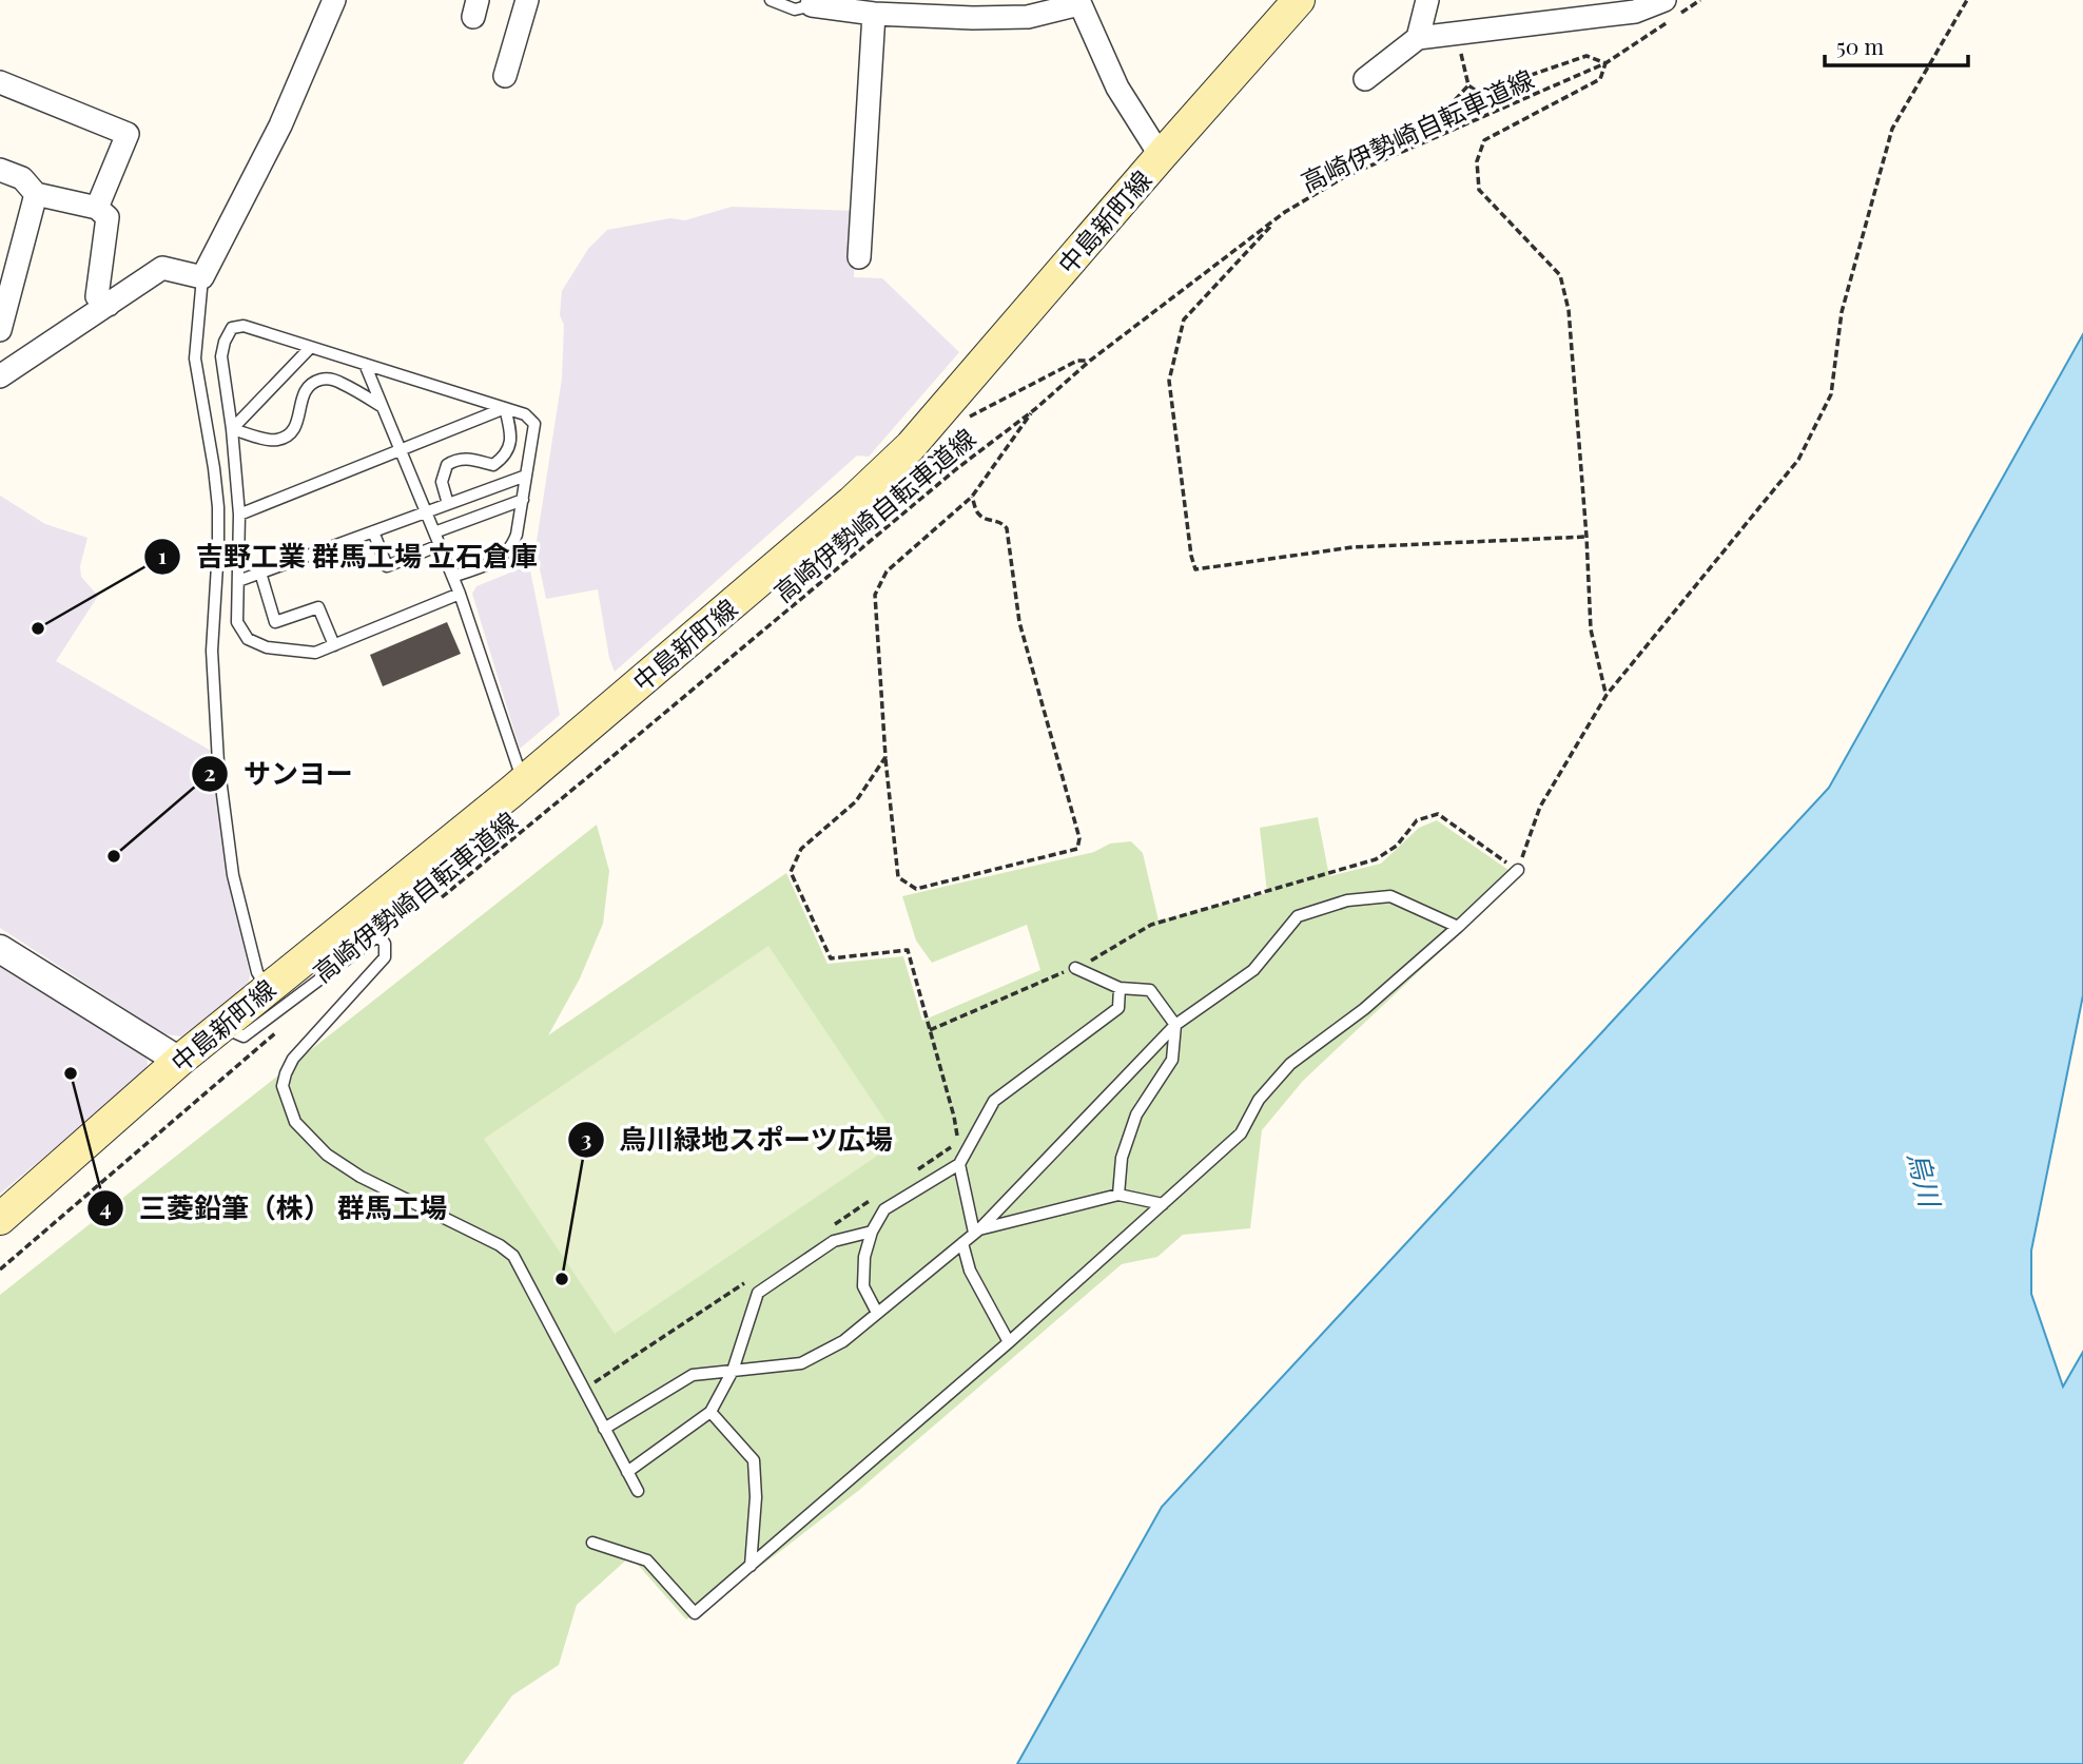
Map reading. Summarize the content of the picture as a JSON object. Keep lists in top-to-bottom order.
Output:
{
  "streets": {
    "main road": ["中島新町線"],
    "path": ["高崎伊勢崎自転車道線"]
  },
  "water": ["烏川"],
  "places": [
    "吉野工業 群馬工場 立石倉庫",
    "サンヨー",
    "三菱鉛筆（株） 群馬工場",
    "烏川緑地スポーツ広場"
  ],
  "scale_bar": "50 m"
}
